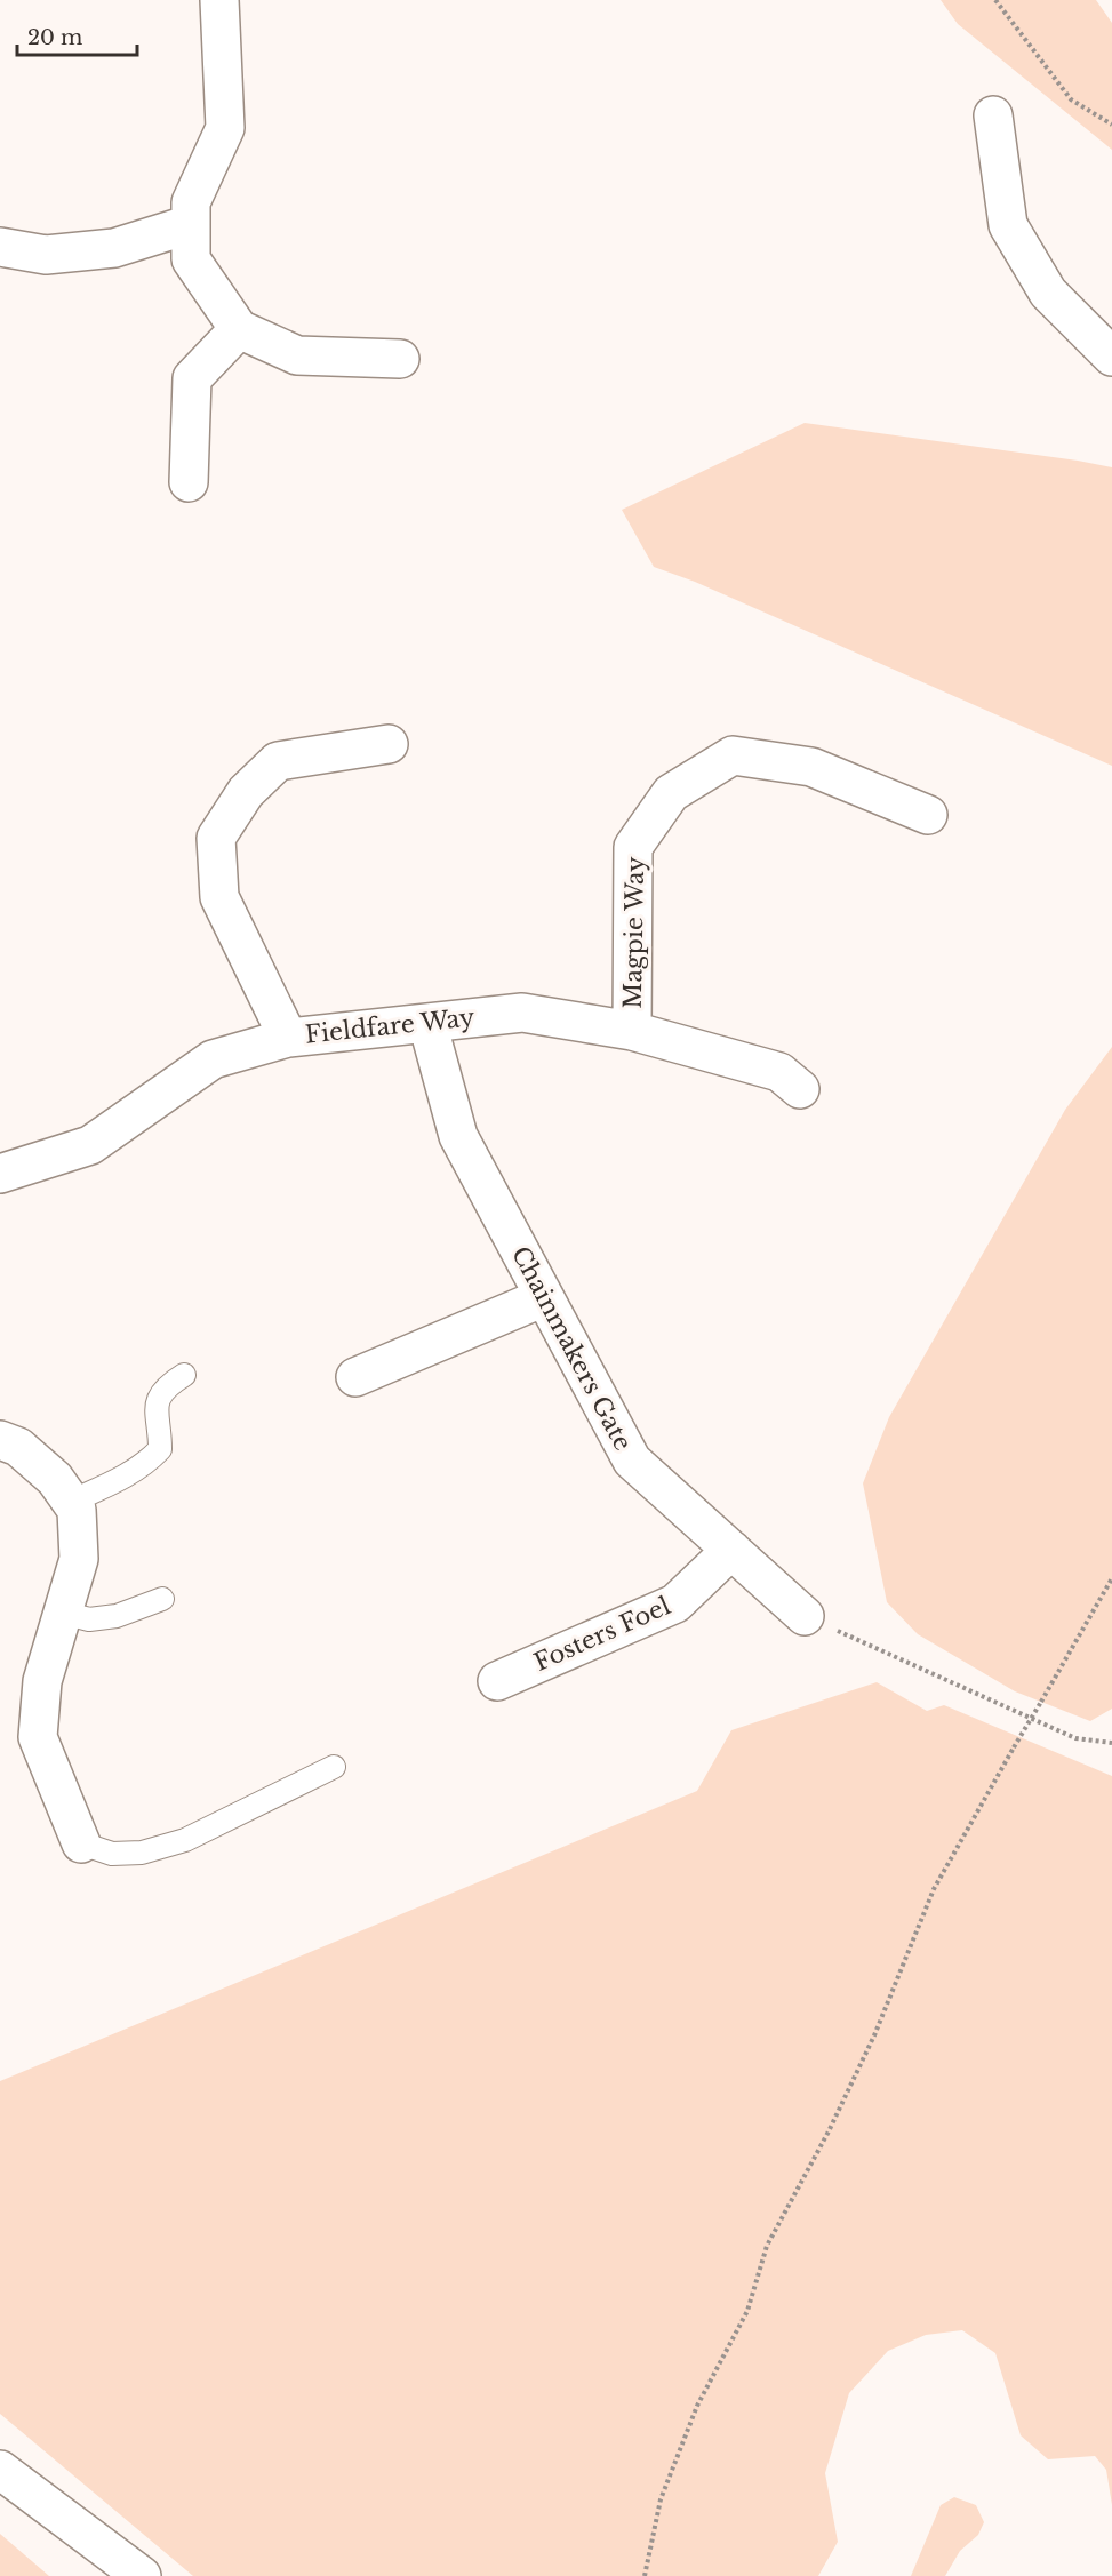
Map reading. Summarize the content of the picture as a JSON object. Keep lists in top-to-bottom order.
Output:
{
  "streets": {
    "street": [
      "Magpie Way",
      "Fieldfare Way",
      "Chainmakers Gate",
      "Fosters Foel"
    ]
  },
  "crossings": [
    ["Magpie Way", "Fieldfare Way"],
    ["Fieldfare Way", "Chainmakers Gate"],
    ["Chainmakers Gate", "Fosters Foel"]
  ],
  "scale_bar": "20 m"
}
